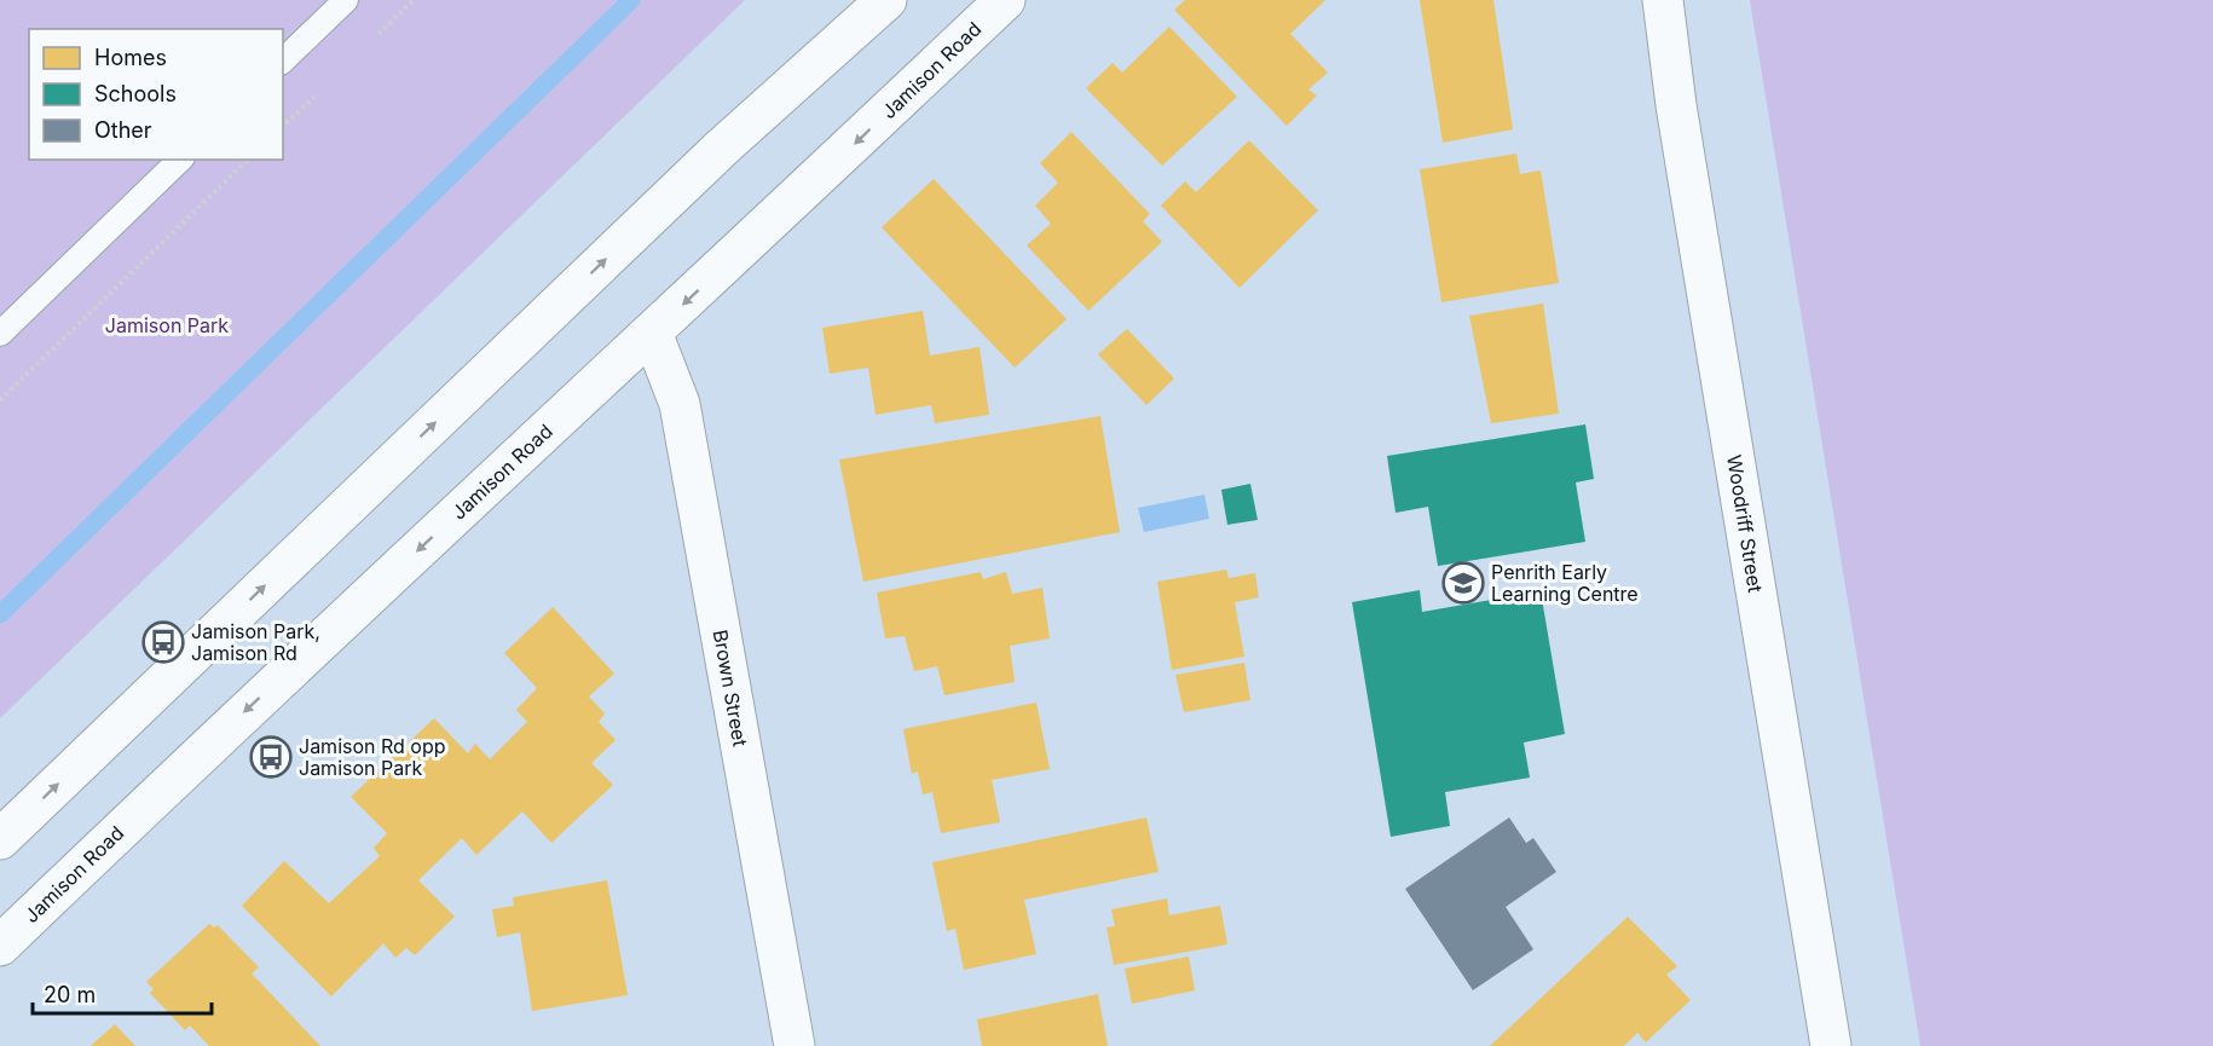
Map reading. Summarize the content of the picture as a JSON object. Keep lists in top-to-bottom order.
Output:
{
  "streets": {
    "main road": ["Jamison Road", "Woodriff Street", "Brown Street"]
  },
  "crossings": [
    ["Jamison Road", "Brown Street"]
  ],
  "parks": ["Jamison Park"],
  "places": {
    "school or university": ["Penrith Early Learning Centre"],
    "bus stop": ["Jamison Park, Jamison Rd", "Jamison Rd opp Jamison Park"]
  },
  "legend": ["Homes", "Schools", "Other"],
  "scale_bar": "20 m"
}
